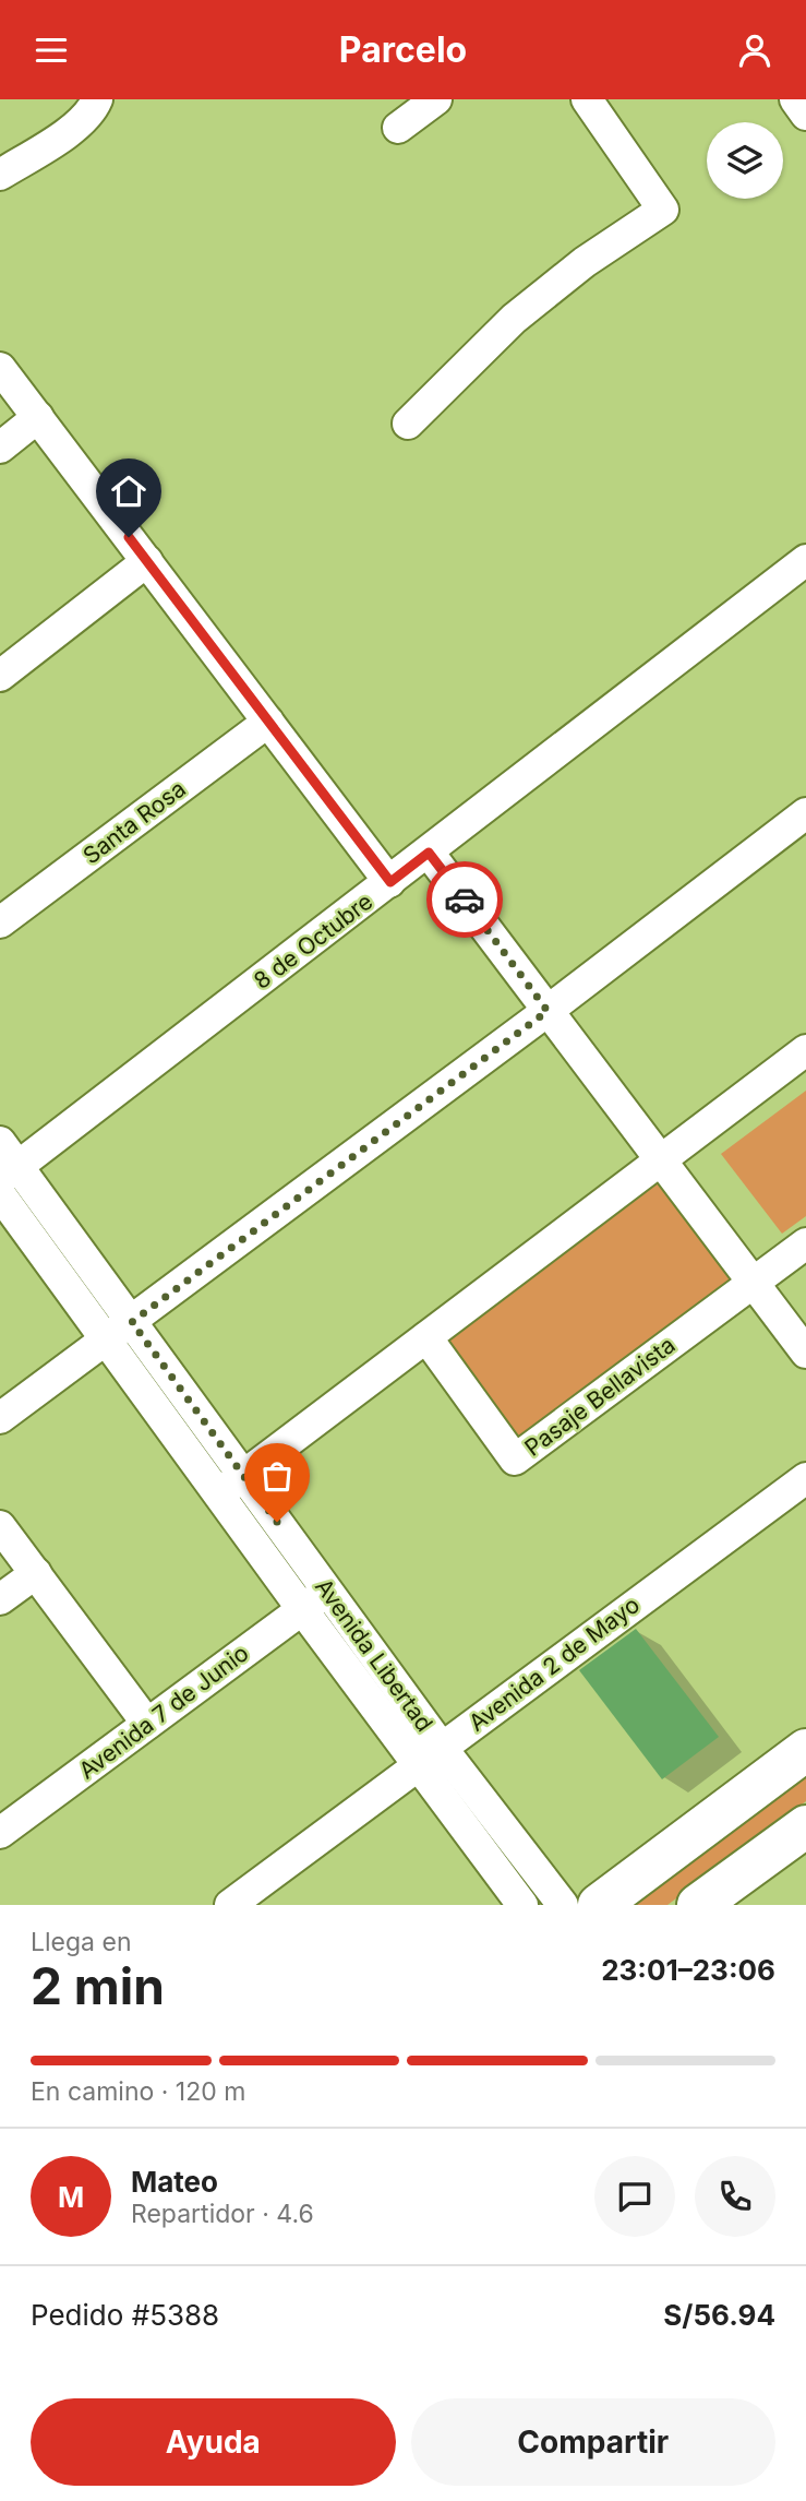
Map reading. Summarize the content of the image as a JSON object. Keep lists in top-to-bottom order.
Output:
{
  "streets": {
    "street": [
      "Santa Rosa",
      "8 de Octubre",
      "Pasaje Bellavista",
      "Avenida Libertad",
      "Avenida 2 de Mayo",
      "Avenida 7 de Junio"
    ]
  },
  "crossings": [
    ["8 de Octubre", "Avenida Libertad"],
    ["Avenida Libertad", "Avenida 2 de Mayo"],
    ["Avenida Libertad", "Avenida 7 de Junio"]
  ],
  "page": {
    "header": "Parcelo",
    "heading": ["2 min", "Llega en", "23:01–23:06"],
    "panel": [
      "Mateo",
      "Repartidor · 4.6",
      "Pedido #5388",
      "S/56.94"
    ],
    "bar": "En camino · 120 m",
    "round": "M",
    "buttons": ["Ayuda", "Compartir"]
  }
}
